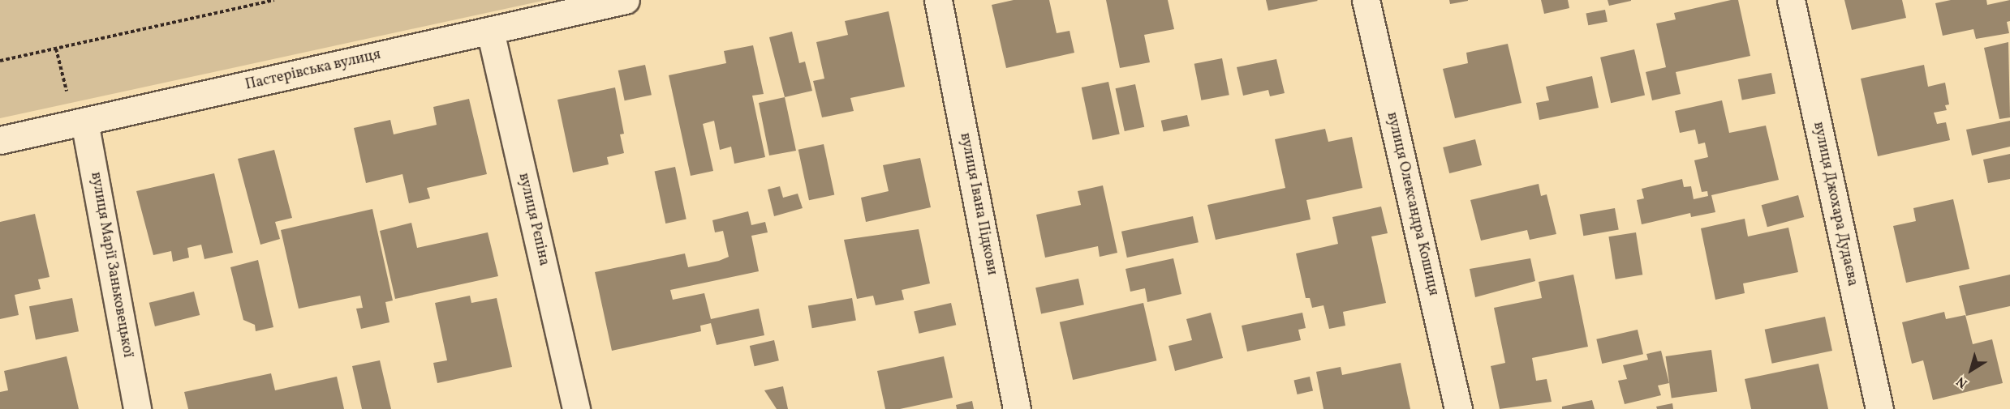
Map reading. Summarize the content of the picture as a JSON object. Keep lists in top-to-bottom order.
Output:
{
  "streets": {
    "street": [
      "Пастерівська вулиця",
      "вулиця Івана Підкови",
      "вулиця Олександра Кошиця",
      "вулиця Джохара Дудаєва",
      "вулиця Рєпіна",
      "вулиця Марії Заньковецької"
    ]
  },
  "crossings": [
    ["Пастерівська вулиця", "вулиця Рєпіна"],
    ["Пастерівська вулиця", "вулиця Марії Заньковецької"]
  ],
  "north": "bottom left"
}
